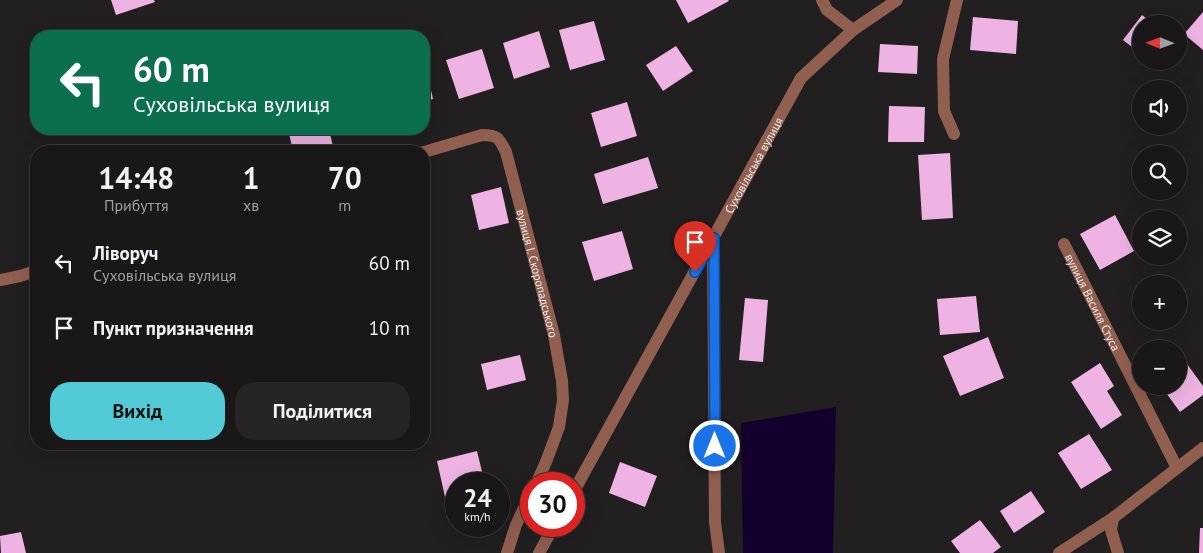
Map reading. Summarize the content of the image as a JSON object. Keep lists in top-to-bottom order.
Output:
{
  "streets": {
    "street": ["Суховільська вулиця", "вулиця І. Скоропадського", "вулиця Василя Стуса"]
  },
  "north": "left",
  "page": {
    "map_buttons": ["+", "−"],
    "turn": ["60 m", "Суховільська вулиця"],
    "eta": [
      "14:48",
      "Прибуття",
      "1",
      "хв",
      "70",
      "m"
    ],
    "list": [
      {
        "name": "Ліворуч",
        "note": "Суховільська вулиця",
        "value": "60 m"
      },
      {
        "name": "Пункт призначення",
        "value": "10 m"
      }
    ],
    "buttons": ["Вихід", "Поділитися"],
    "speed": "24 km/h",
    "limit": "30"
  }
}
